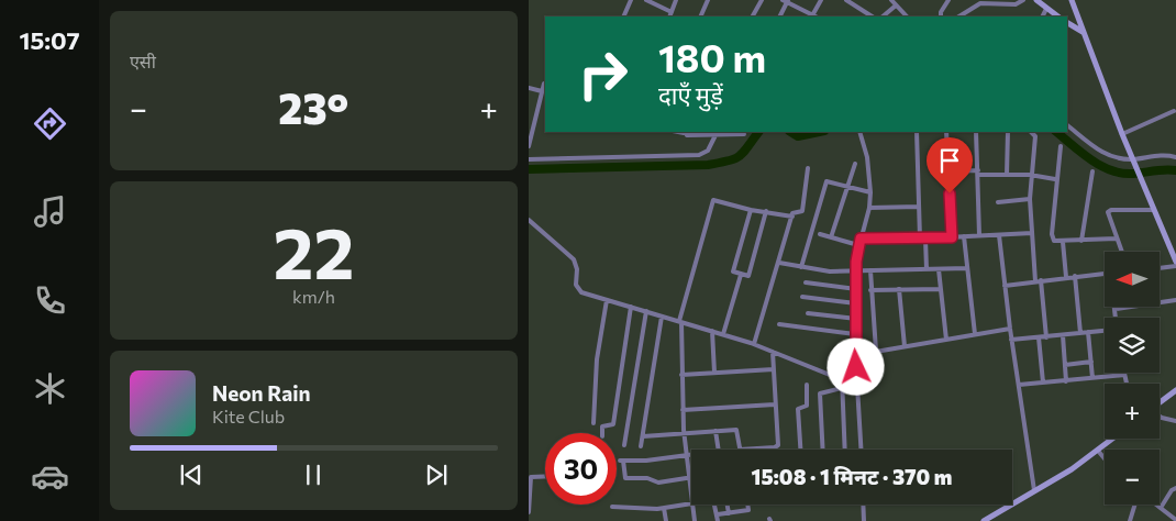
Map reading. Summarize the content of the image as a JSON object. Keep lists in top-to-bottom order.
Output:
{
  "north": "left",
  "page": {
    "tabs": "15:07",
    "tile": [
      "एसी",
      ["22", "km/h"]
    ],
    "turn": ["180 m", "दाएँ मुड़ें"],
    "heat": ["−", "23°", "+"],
    "map_buttons": ["+", "−"],
    "song": ["Neon Rain", "Kite Club"],
    "limit": "30",
    "trip": "15:08 · 1 मिनट · 370 m"
  }
}
